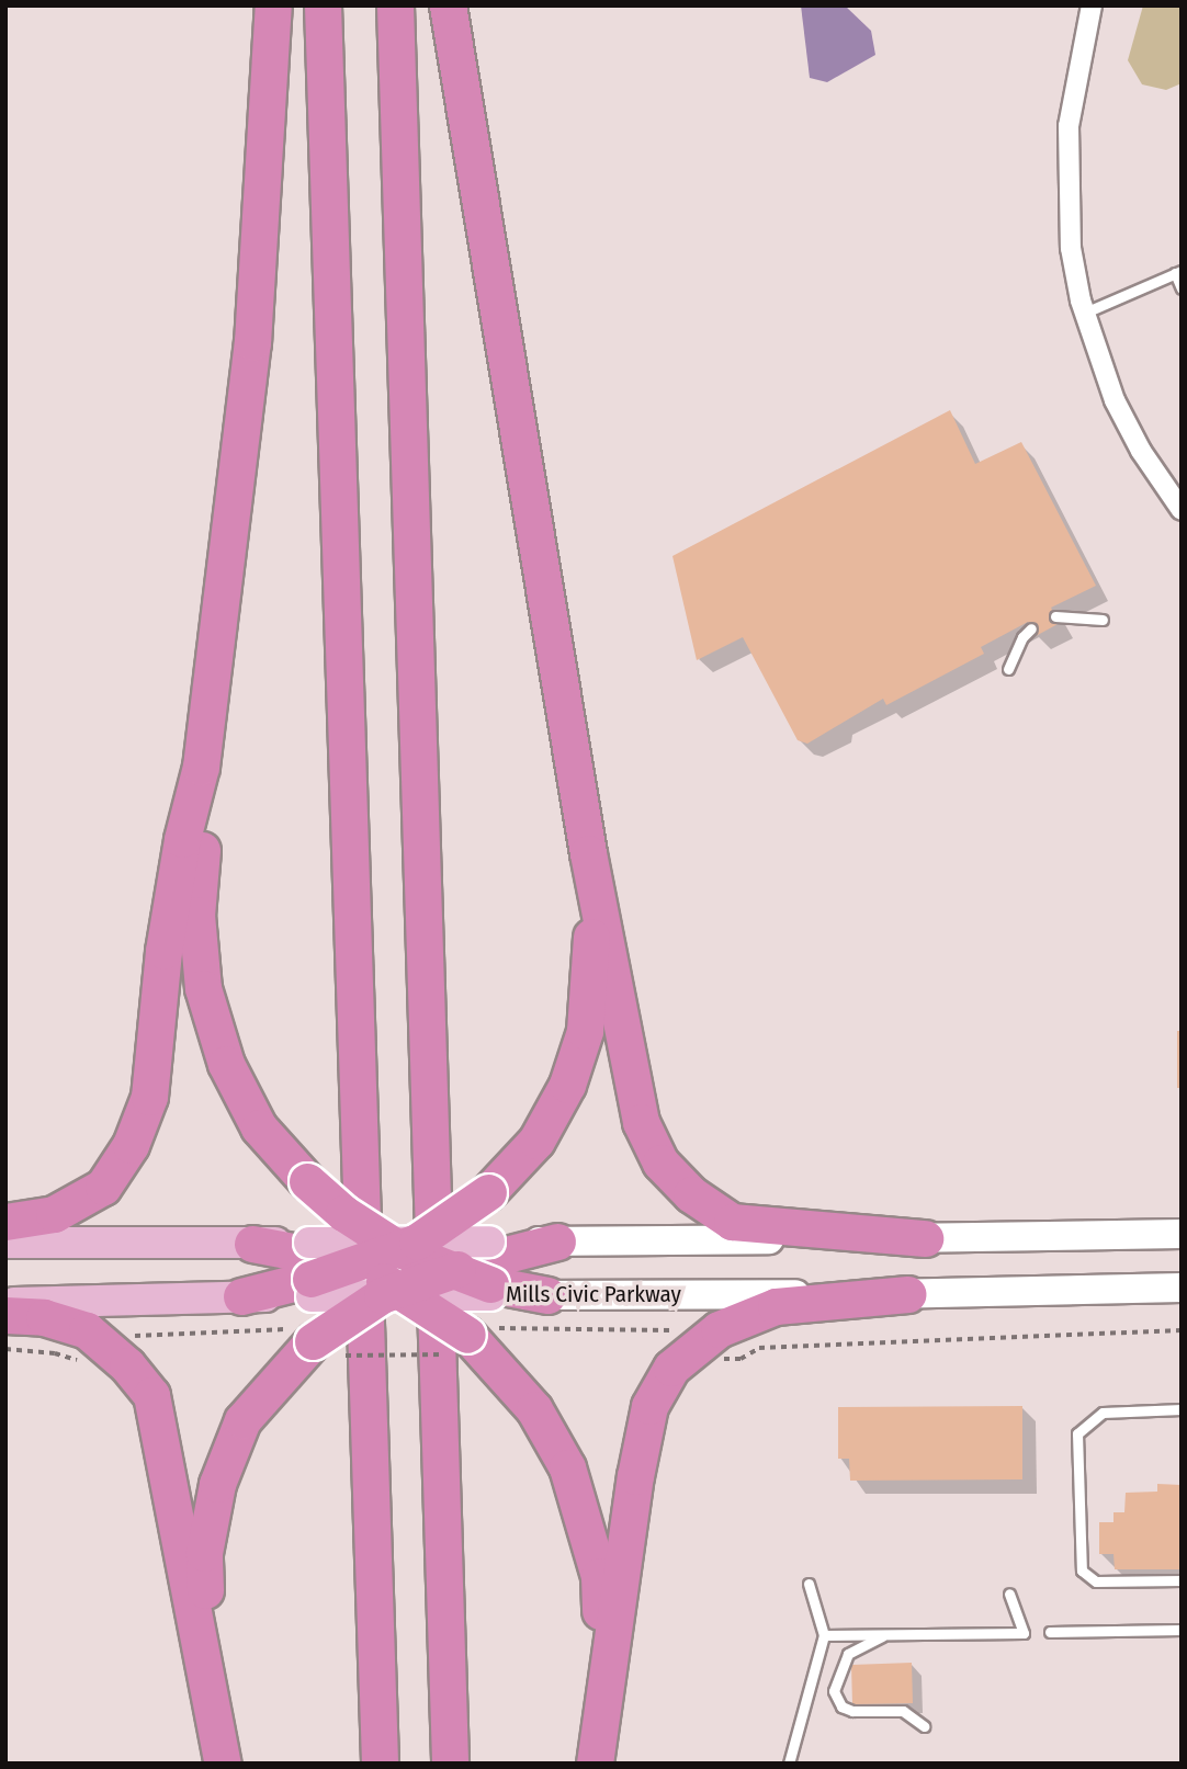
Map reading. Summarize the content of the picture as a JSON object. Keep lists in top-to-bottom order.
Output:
{
  "streets": {
    "main road": ["Mills Civic Parkway"]
  }
}
